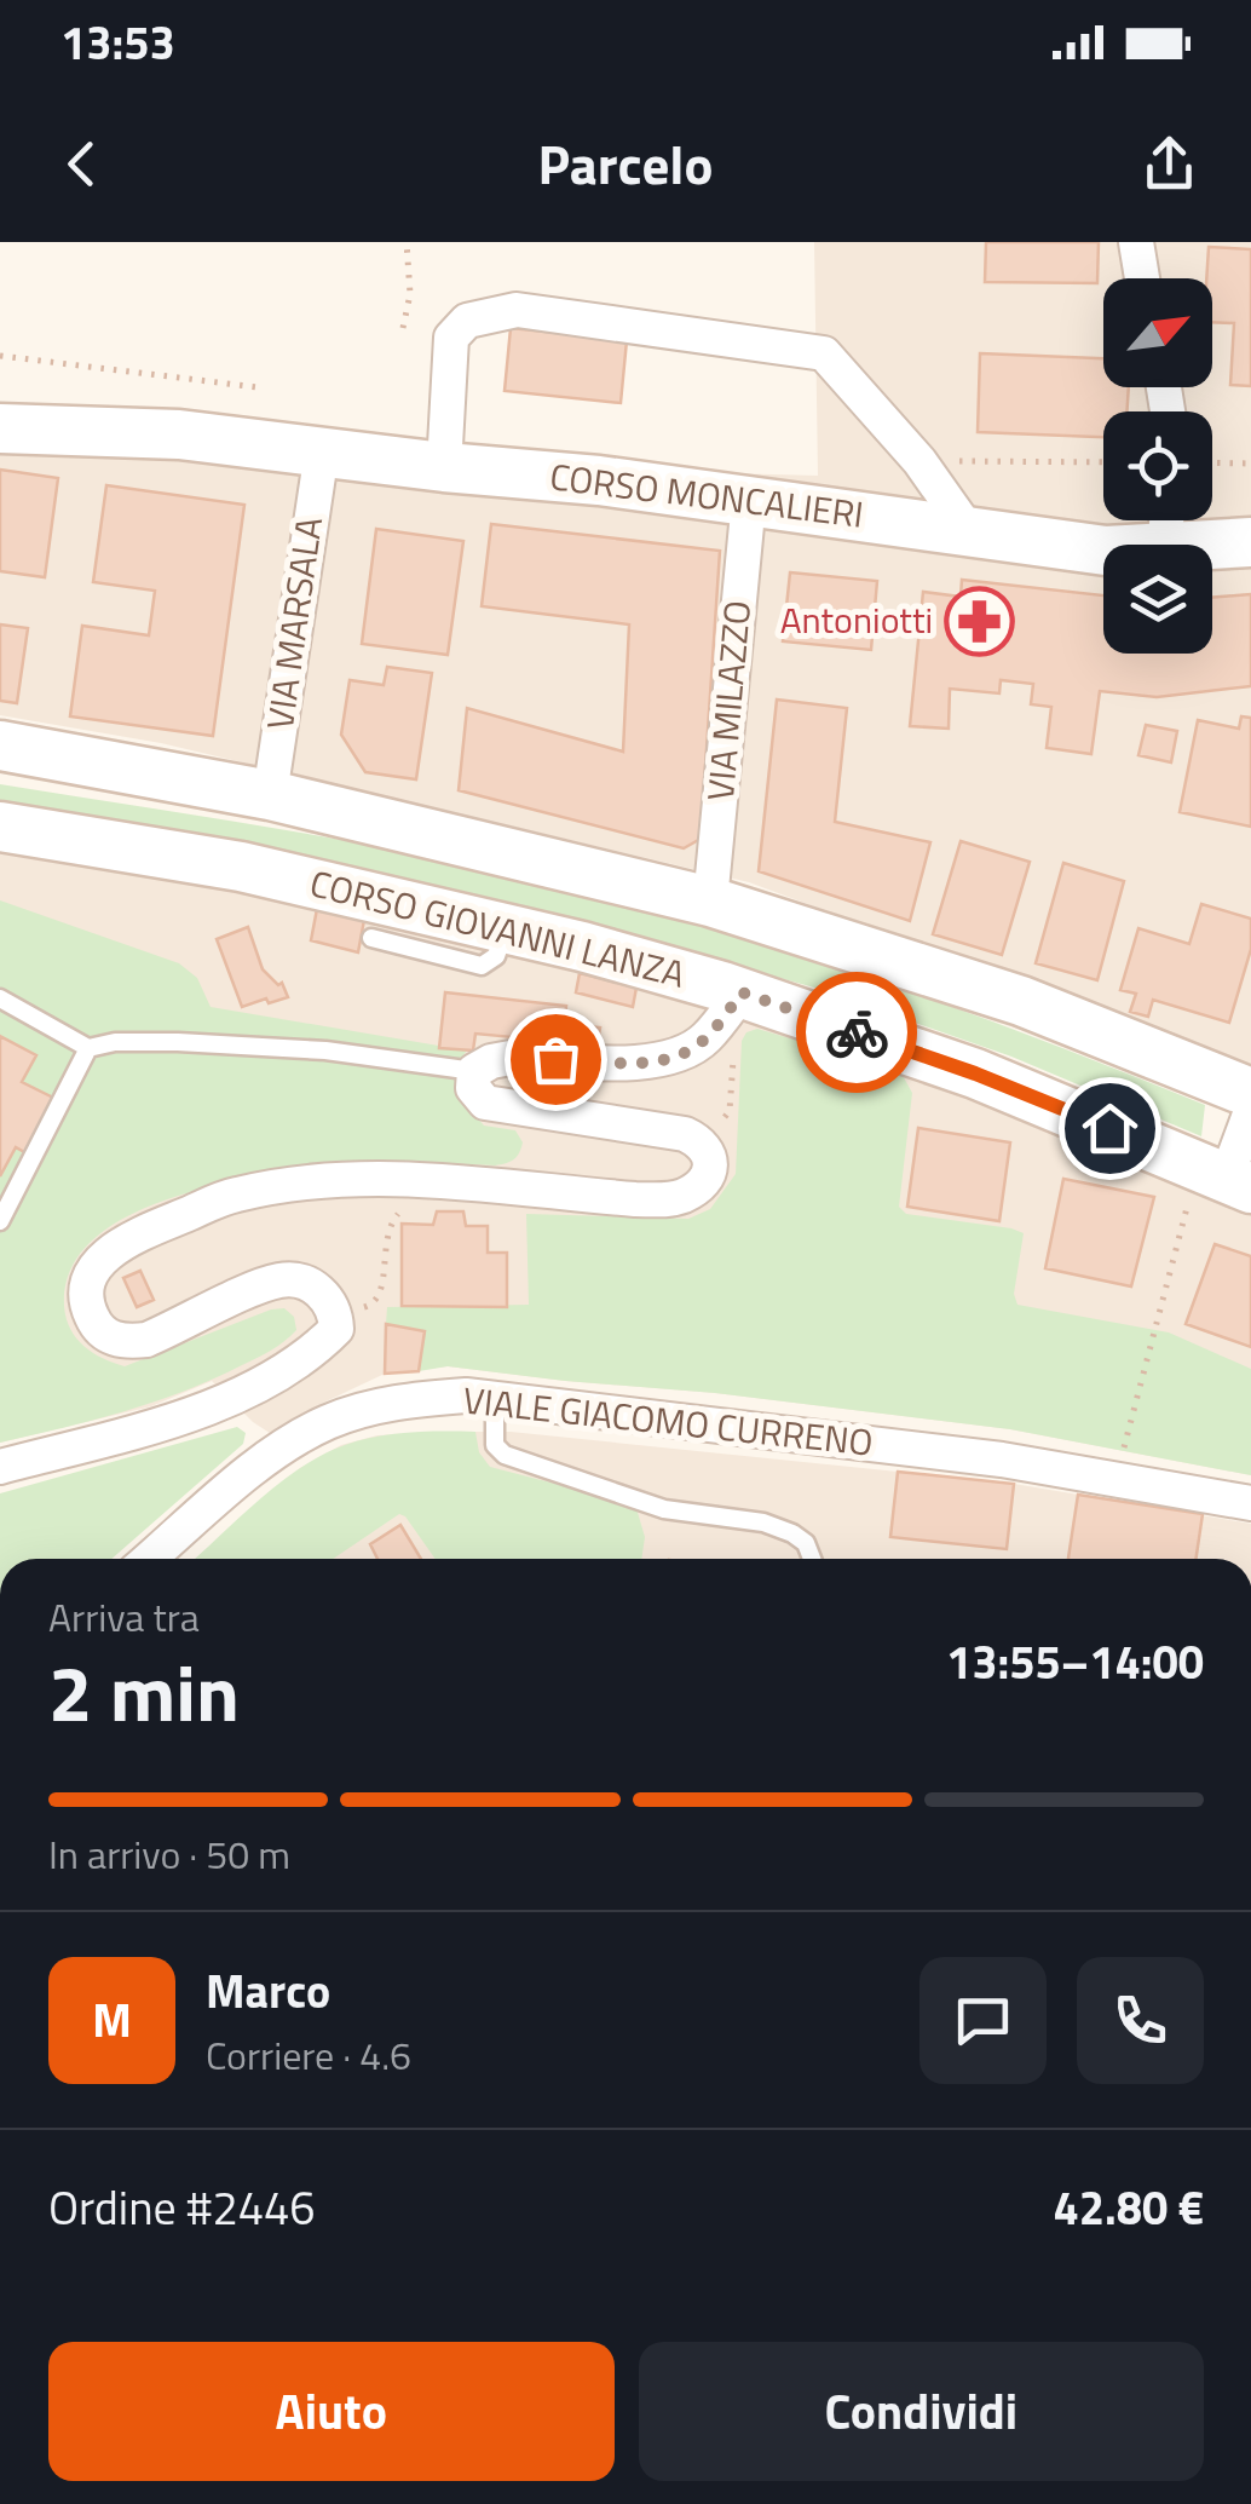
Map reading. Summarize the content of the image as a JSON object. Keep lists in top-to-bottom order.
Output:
{
  "streets": {
    "street": [
      "CORSO MONCALIERI",
      "VIA MARSALA",
      "VIA MILAZZO",
      "CORSO GIOVANNI LANZA",
      "VIALE GIACOMO CURRENO"
    ]
  },
  "crossings": [
    ["CORSO MONCALIERI", "VIA MARSALA"],
    ["CORSO MONCALIERI", "VIA MILAZZO"],
    ["VIA MARSALA", "CORSO GIOVANNI LANZA"],
    ["VIA MILAZZO", "CORSO GIOVANNI LANZA"]
  ],
  "places": {
    "pharmacy": ["Antoniotti"]
  },
  "north": "top right",
  "page": {
    "status": "13:53",
    "header": "Parcelo",
    "heading": ["2 min", "Arriva tra", "13:55–14:00"],
    "panel": [
      "Marco",
      "Corriere · 4.6",
      "Ordine #2446",
      "42.80 €"
    ],
    "bar": "In arrivo · 50 m",
    "round": "M",
    "buttons": ["Aiuto", "Condividi"]
  }
}
